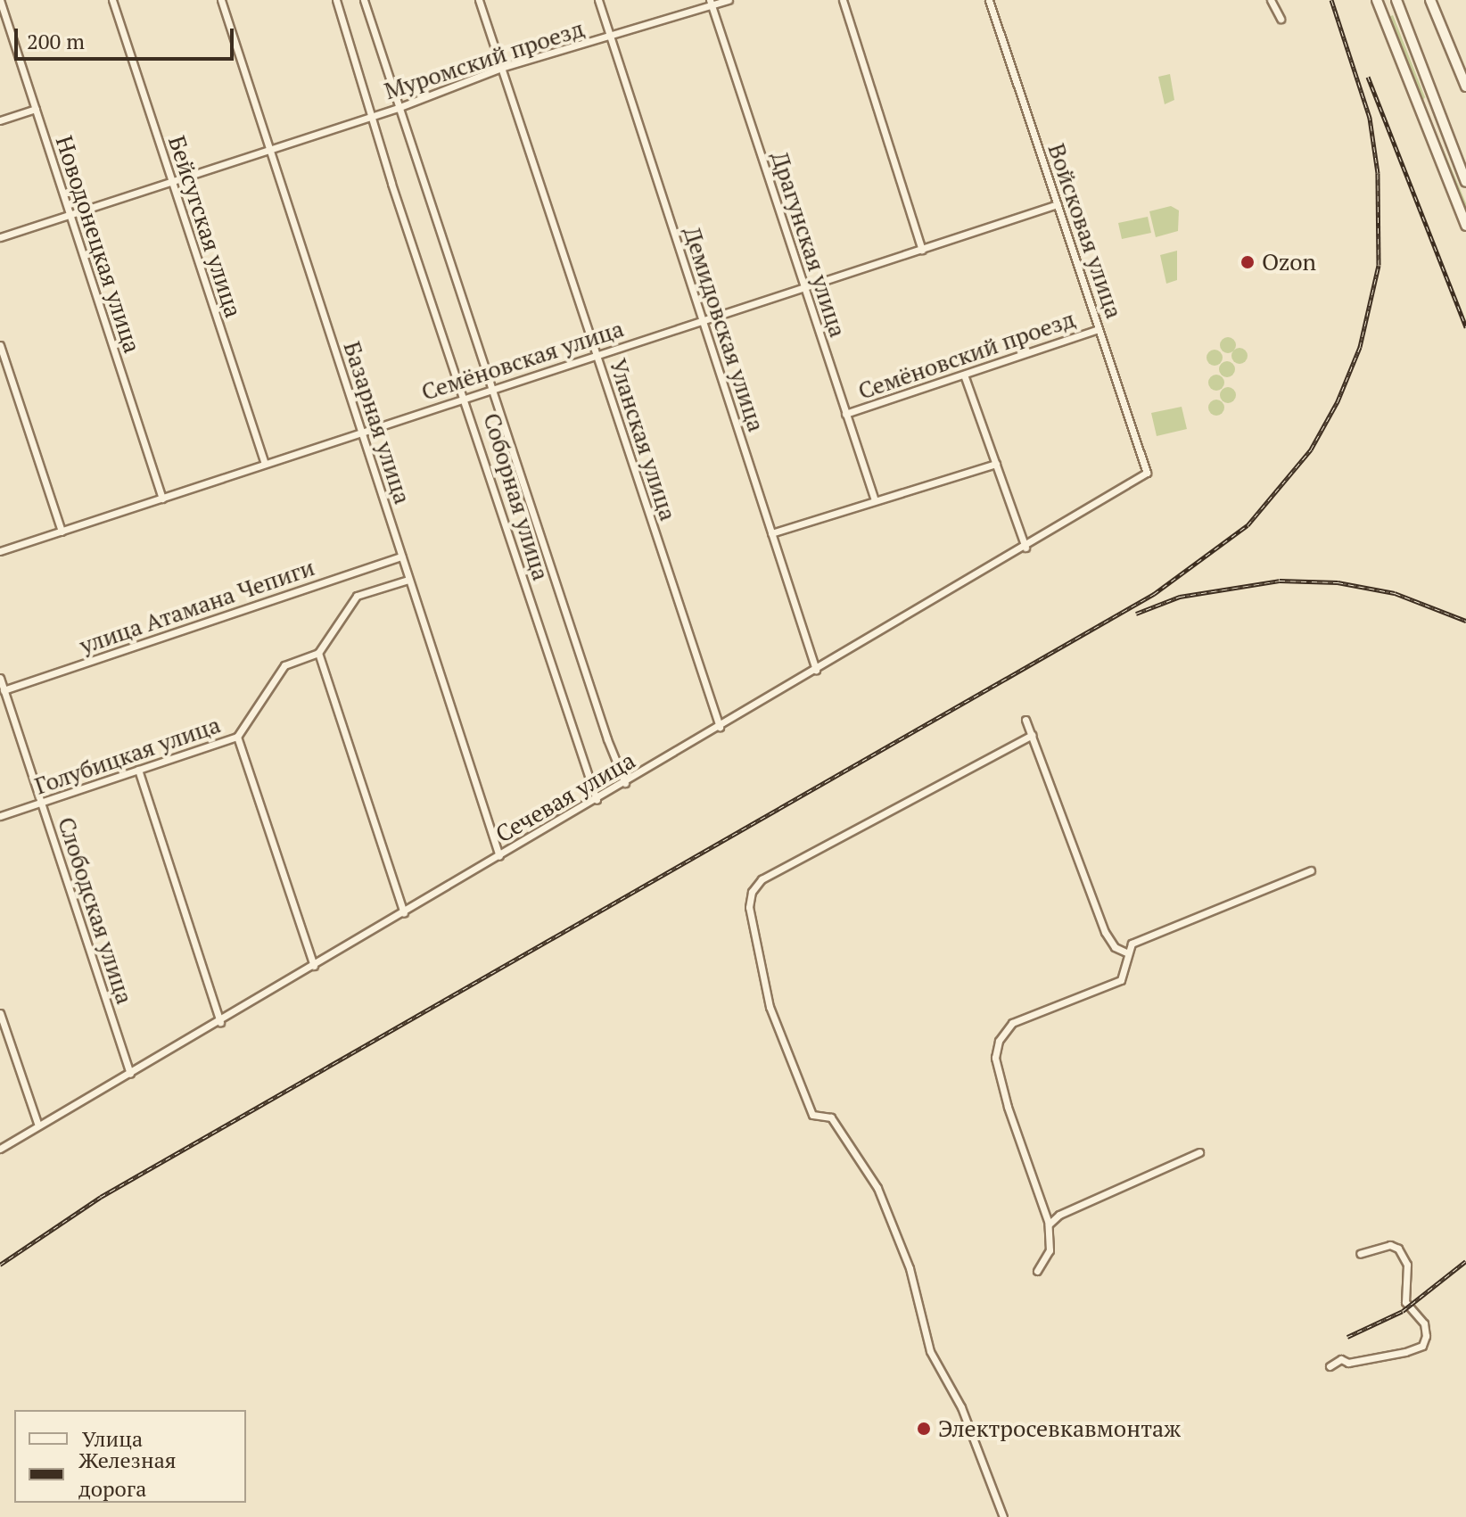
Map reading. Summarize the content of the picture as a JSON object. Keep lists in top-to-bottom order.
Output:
{
  "streets": {
    "street": [
      "Муромский проезд",
      "Бейсугская улица",
      "Войсковая улица",
      "Новодонецкая улица",
      "Драгунская улица",
      "Демидовская улица",
      "Семёновский проезд",
      "Семёновская улица",
      "Базарная улица",
      "Уланская улица",
      "Соборная улица",
      "улица Атамана Чепиги",
      "Голубицкая улица",
      "Сечевая улица",
      "Слободская улица"
    ]
  },
  "crossings": [
    ["Муромский проезд", "Бейсугская улица"],
    ["Муромский проезд", "Новодонецкая улица"],
    ["Муромский проезд", "Драгунская улица"],
    ["Муромский проезд", "Демидовская улица"],
    ["Муромский проезд", "Базарная улица"],
    ["Муромский проезд", "Уланская улица"],
    ["Муромский проезд", "Соборная улица"],
    ["Бейсугская улица", "Семёновская улица"],
    ["Войсковая улица", "Семёновский проезд"],
    ["Войсковая улица", "Семёновская улица"],
    ["Войсковая улица", "Сечевая улица"],
    ["Новодонецкая улица", "Семёновская улица"],
    ["Драгунская улица", "Семёновский проезд"],
    ["Драгунская улица", "Семёновская улица"],
    ["Демидовская улица", "Семёновская улица"],
    ["Демидовская улица", "Сечевая улица"],
    ["Семёновская улица", "Базарная улица"],
    ["Семёновская улица", "Уланская улица"],
    ["Семёновская улица", "Соборная улица"],
    ["Базарная улица", "улица Атамана Чепиги"],
    ["Базарная улица", "Сечевая улица"],
    ["Уланская улица", "Сечевая улица"],
    ["Соборная улица", "Сечевая улица"],
    ["улица Атамана Чепиги", "Слободская улица"],
    ["Голубицкая улица", "Слободская улица"],
    ["Сечевая улица", "Слободская улица"]
  ],
  "places": ["Ozon", "Электросевкавмонтаж"],
  "legend": ["Улица", "Железная дорога"],
  "scale_bar": "200 m"
}
